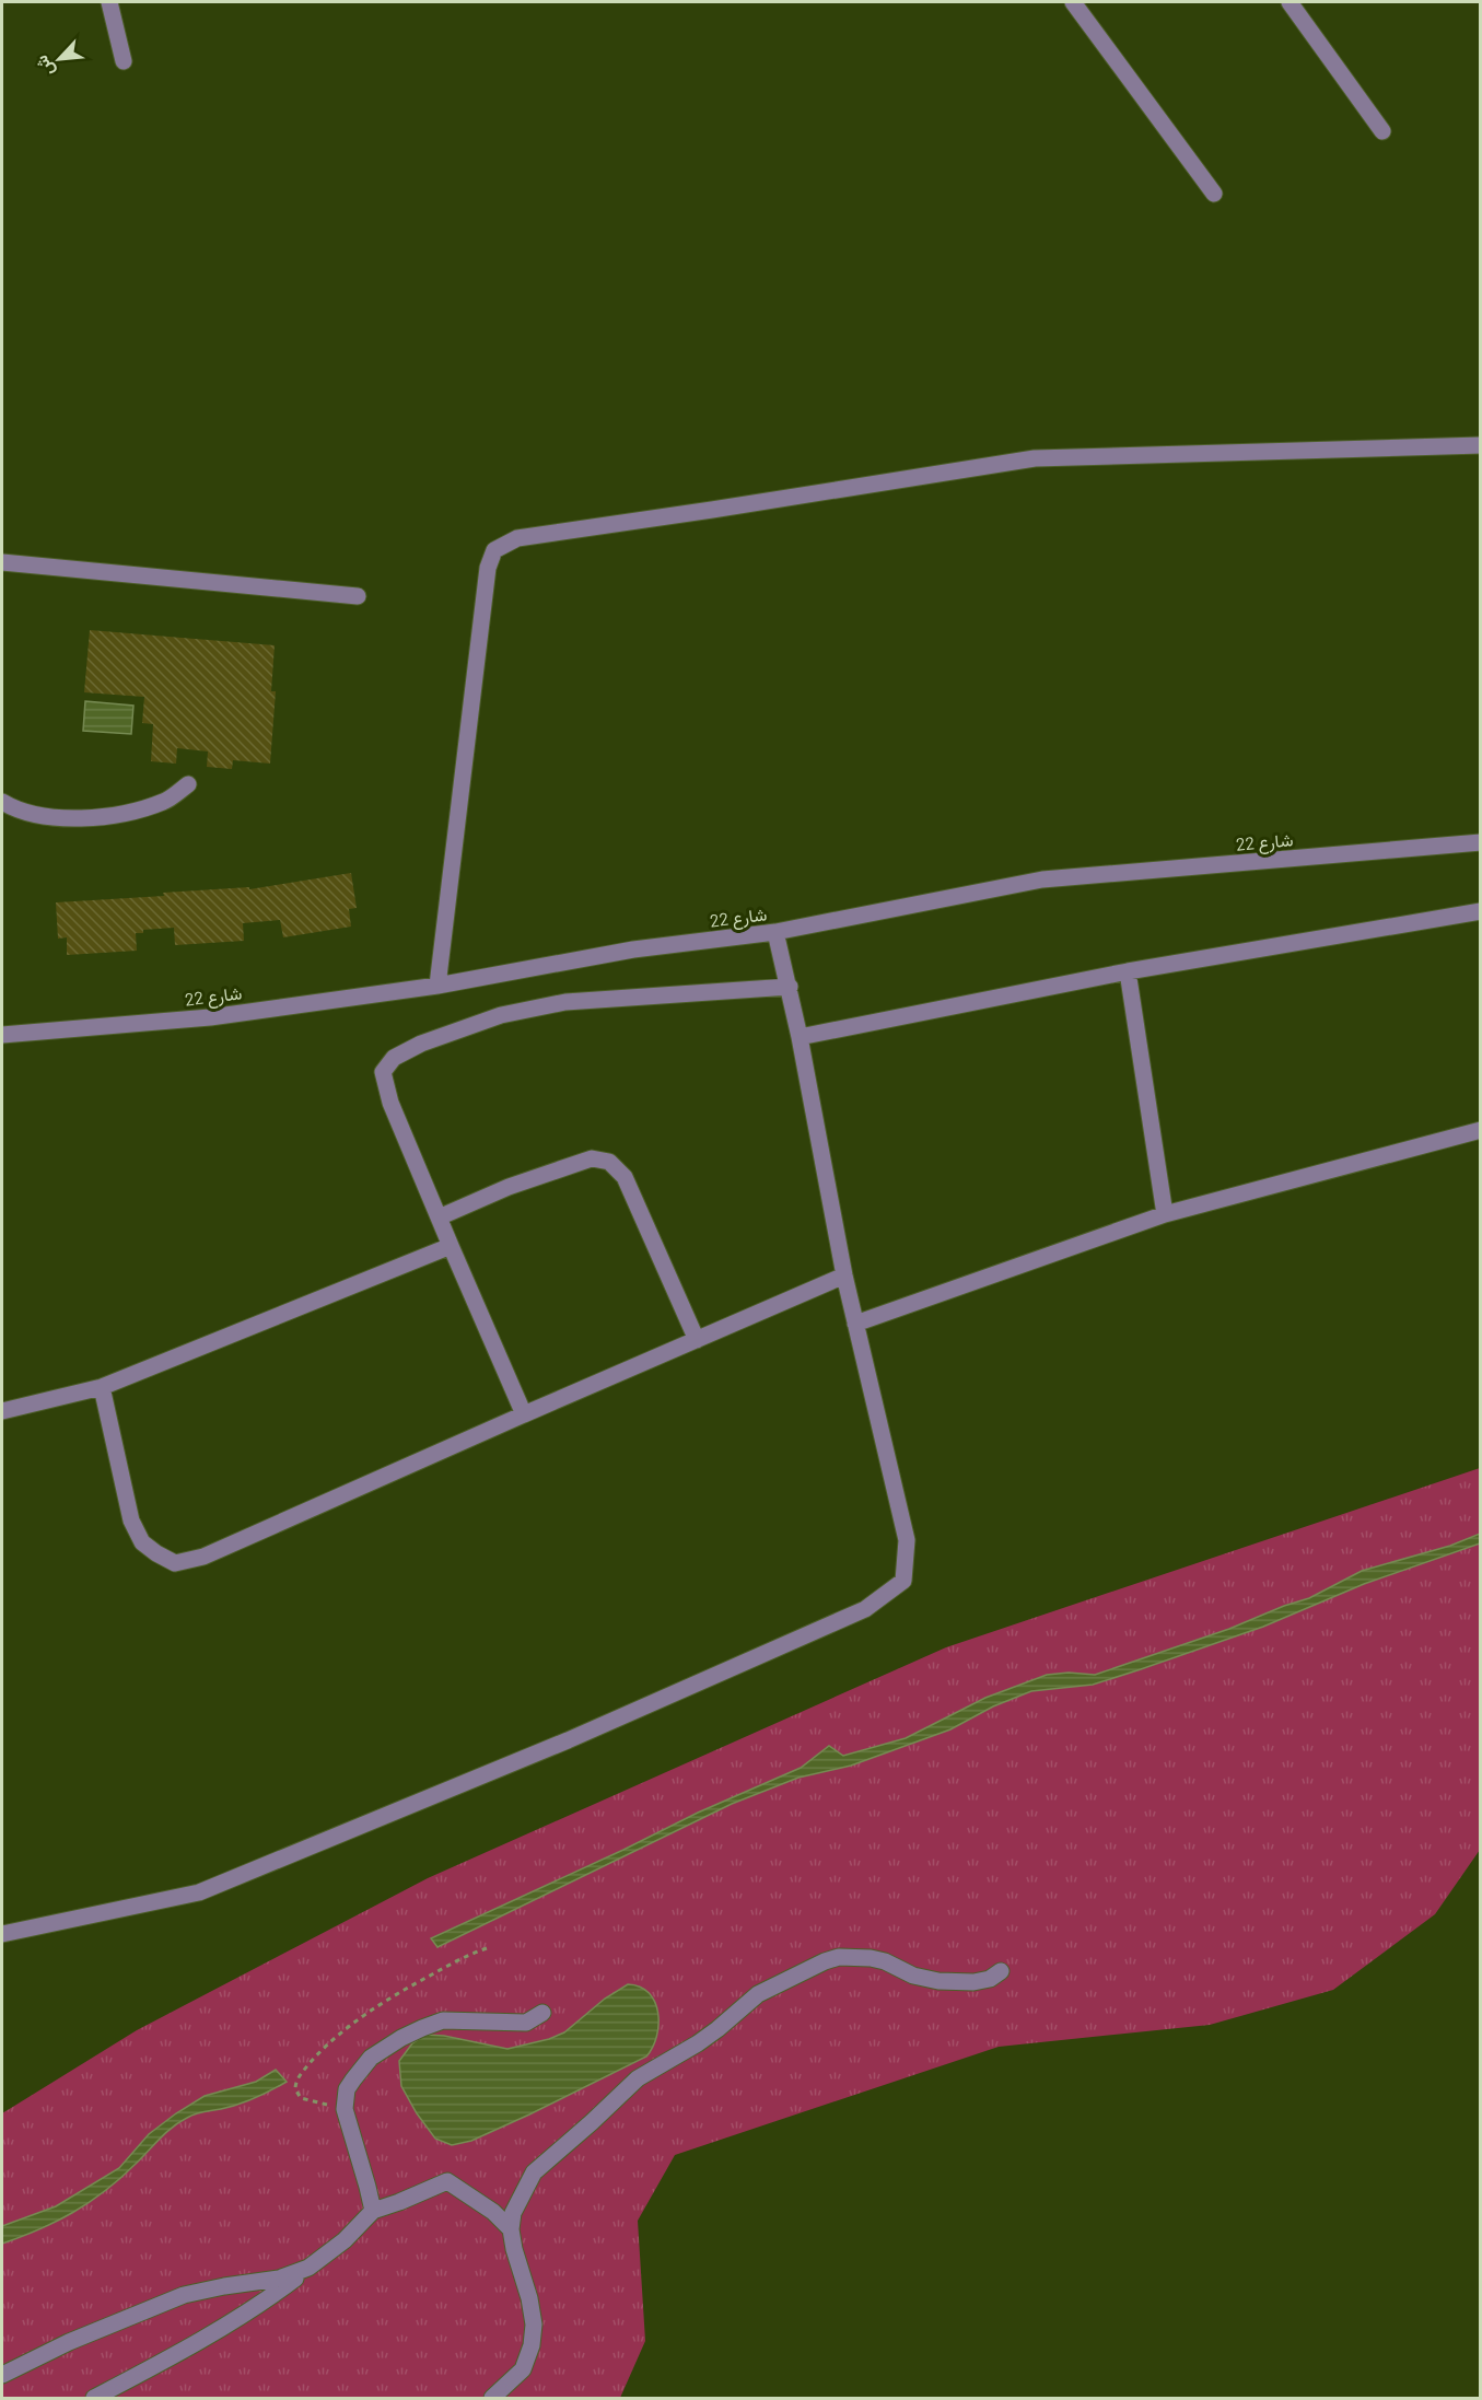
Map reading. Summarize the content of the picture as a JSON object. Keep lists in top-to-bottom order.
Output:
{
  "streets": {
    "street": ["شارع 22"]
  },
  "north": "bottom left"
}
